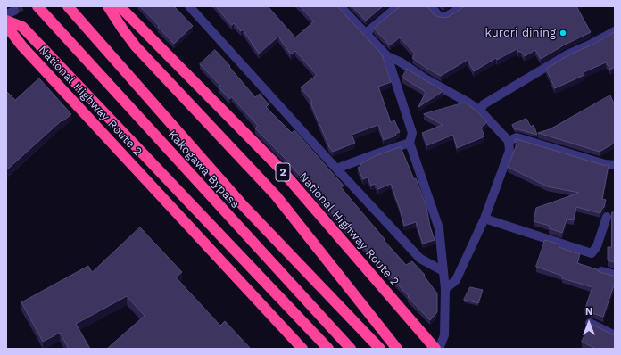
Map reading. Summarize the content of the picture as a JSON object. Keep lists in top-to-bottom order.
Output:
{
  "streets": {
    "highway": ["National Highway Route 2", "Kakogawa Bypass", "2"]
  },
  "places": ["kurori dining"],
  "north": "top"
}
